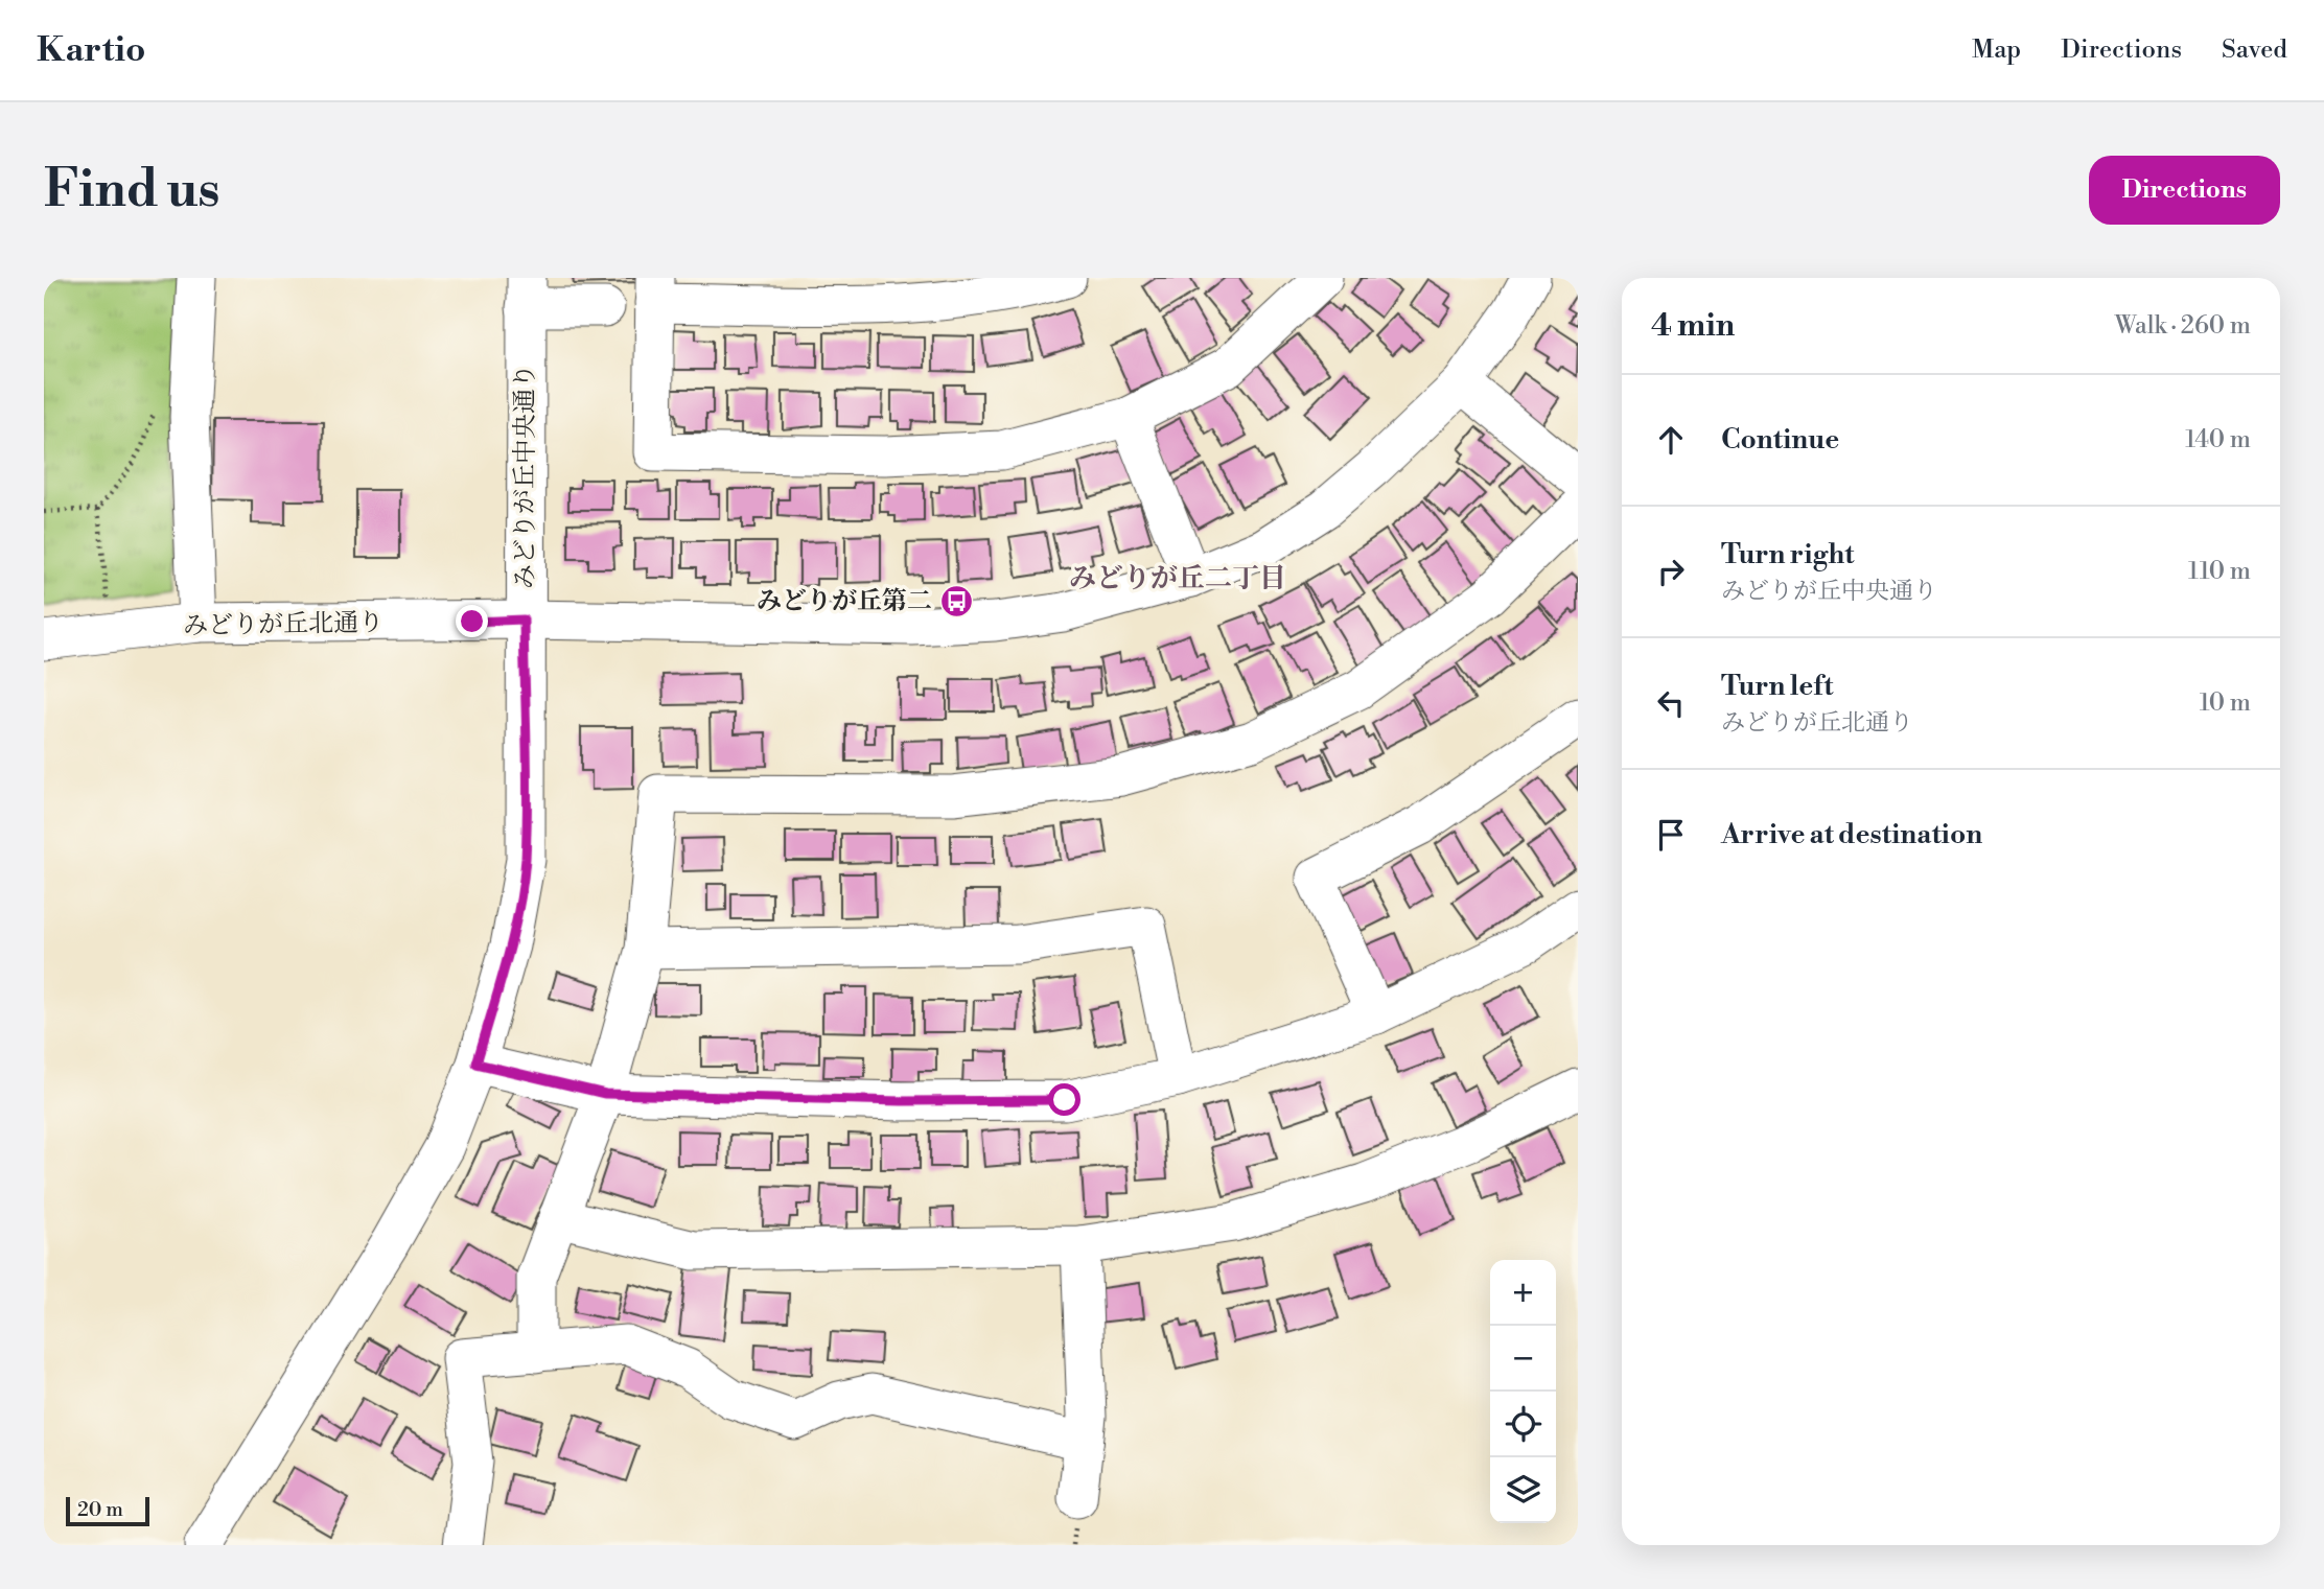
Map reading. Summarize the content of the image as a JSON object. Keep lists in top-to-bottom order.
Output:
{
  "streets": {
    "street": ["みどりが丘中央通り", "みどりが丘北通り"]
  },
  "crossings": [
    ["みどりが丘中央通り", "みどりが丘北通り"]
  ],
  "districts": ["みどりが丘二丁目"],
  "places": {
    "bus stop": ["みどりが丘第二"]
  },
  "scale_bar": "20 m",
  "page": {
    "header": "Kartio",
    "nav": ["Map", "Directions", "Saved"],
    "buttons": "Directions",
    "title": "Find us",
    "heading": ["4 min", "Walk · 260 m"],
    "list": [
      ["Continue", "140 m"],
      ["Turn right", "みどりが丘中央通り", "110 m"],
      ["Turn left", "みどりが丘北通り", "10 m"],
      "Arrive at destination"
    ],
    "map_buttons": ["+", "−"],
    "scale": "20 m"
  }
}
